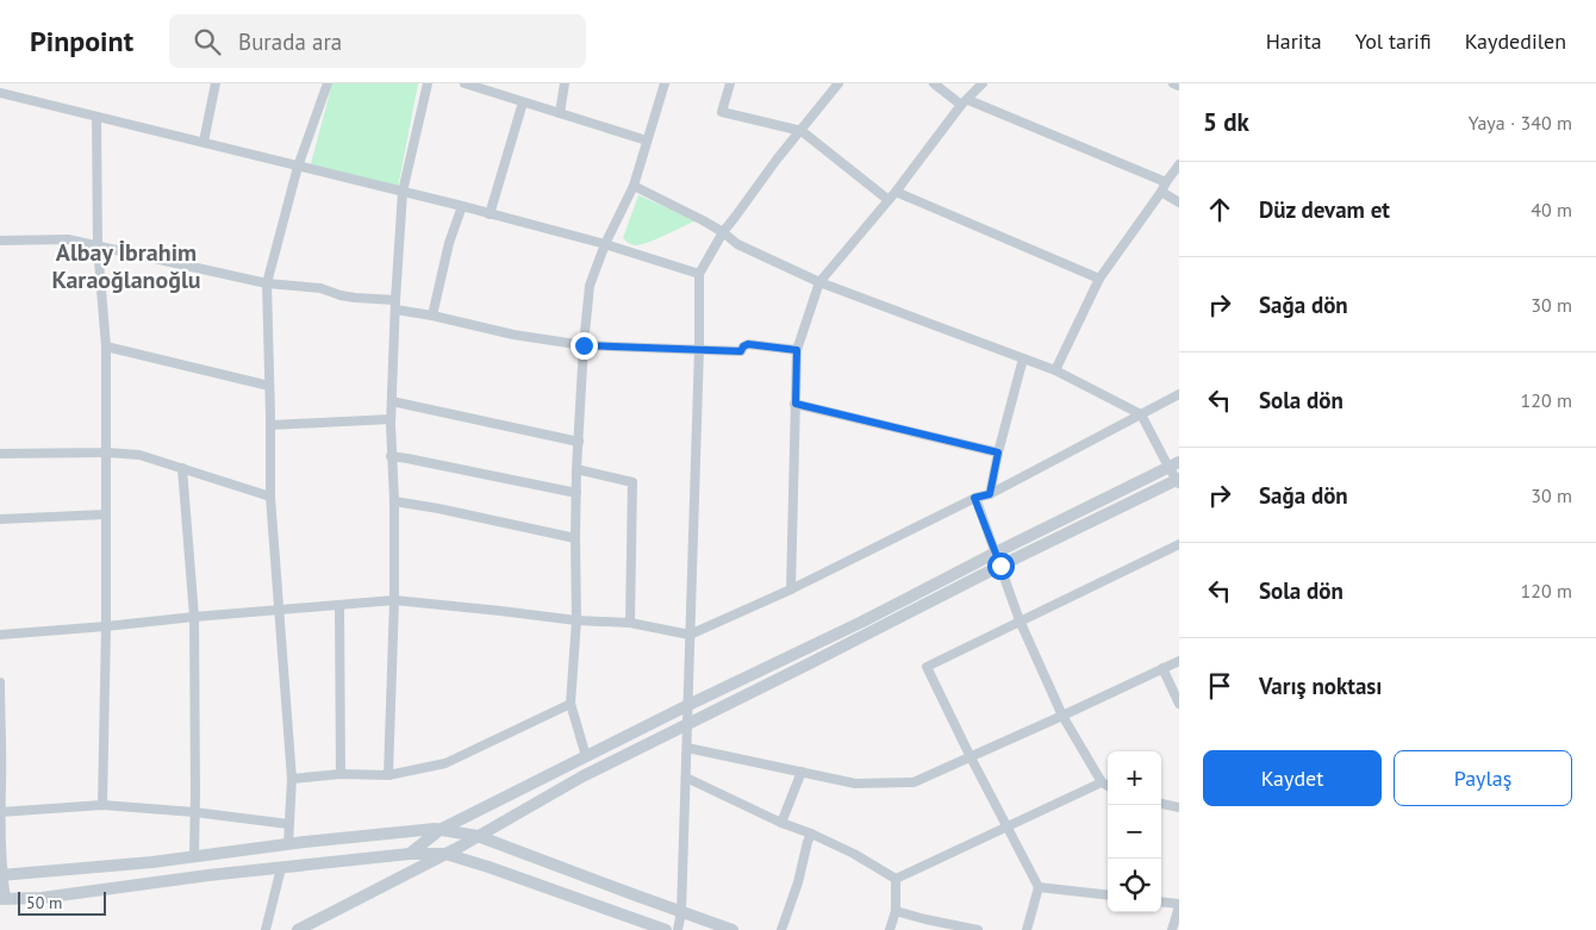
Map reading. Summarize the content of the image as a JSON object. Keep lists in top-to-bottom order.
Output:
{
  "districts": ["Albay İbrahim Karaoğlanoğlu"],
  "scale_bar": "50 m",
  "page": {
    "header": "Pinpoint",
    "search": "Burada ara",
    "nav": ["Harita", "Yol tarifi", "Kaydedilen"],
    "heading": ["5 dk", "Yaya · 340 m"],
    "list": [
      ["Düz devam et", "40 m"],
      ["Sağa dön", "30 m"],
      ["Sola dön", "120 m"],
      ["Sağa dön", "30 m"],
      ["Sola dön", "120 m"],
      "Varış noktası"
    ],
    "buttons": ["Kaydet", "Paylaş"],
    "map_buttons": ["+", "−"],
    "scale": "50 m"
  }
}
